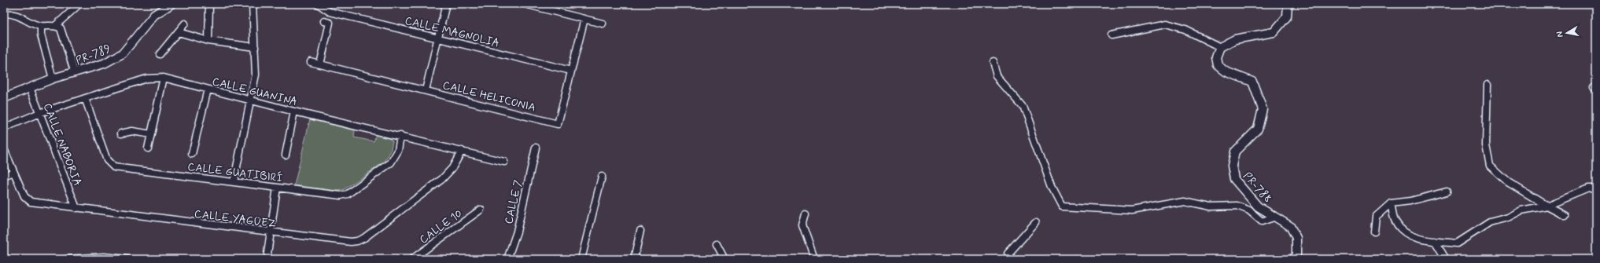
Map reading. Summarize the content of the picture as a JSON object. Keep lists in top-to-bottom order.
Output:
{
  "streets": {
    "street": [
      "CALLE MAGNOLIA",
      "PR-789",
      "CALLE GUANINA",
      "CALLE HELICONIA",
      "CALLE NABORIA",
      "CALLE GUATIBIRÍ",
      "PR-788",
      "CALLE 7",
      "CALLE YAGÜEZ",
      "CALLE 10"
    ]
  },
  "crossings": [
    ["CALLE MAGNOLIA", "CALLE HELICONIA"],
    ["PR-789", "CALLE NABORIA"],
    ["CALLE GUANINA", "CALLE NABORIA"],
    ["CALLE GUANINA", "CALLE GUATIBIRÍ"],
    ["CALLE GUANINA", "CALLE YAGÜEZ"],
    ["CALLE NABORIA", "CALLE YAGÜEZ"]
  ],
  "north": "left"
}
